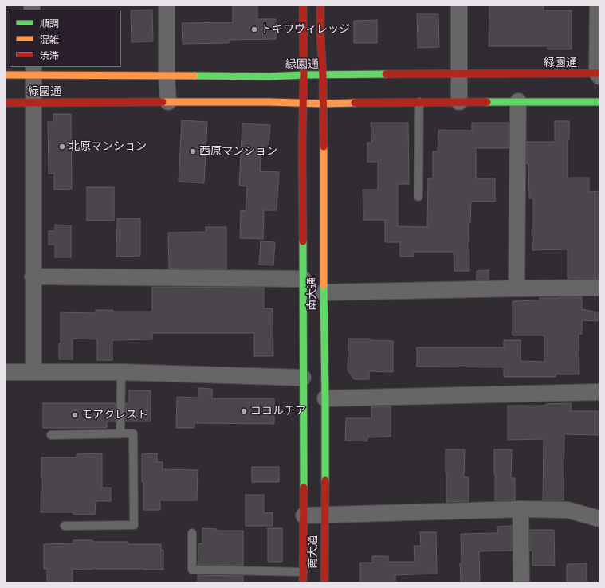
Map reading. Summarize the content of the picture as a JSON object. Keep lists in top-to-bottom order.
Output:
{
  "streets": {
    "street": ["緑園通", "南大通"]
  },
  "crossings": [
    ["緑園通", "南大通"]
  ],
  "places": [
    "トキワヴィレッジ",
    "北原マンション",
    "西原マンション",
    "ココルチア",
    "モアクレスト"
  ],
  "legend": ["順調", "混雑", "渋滞"]
}
